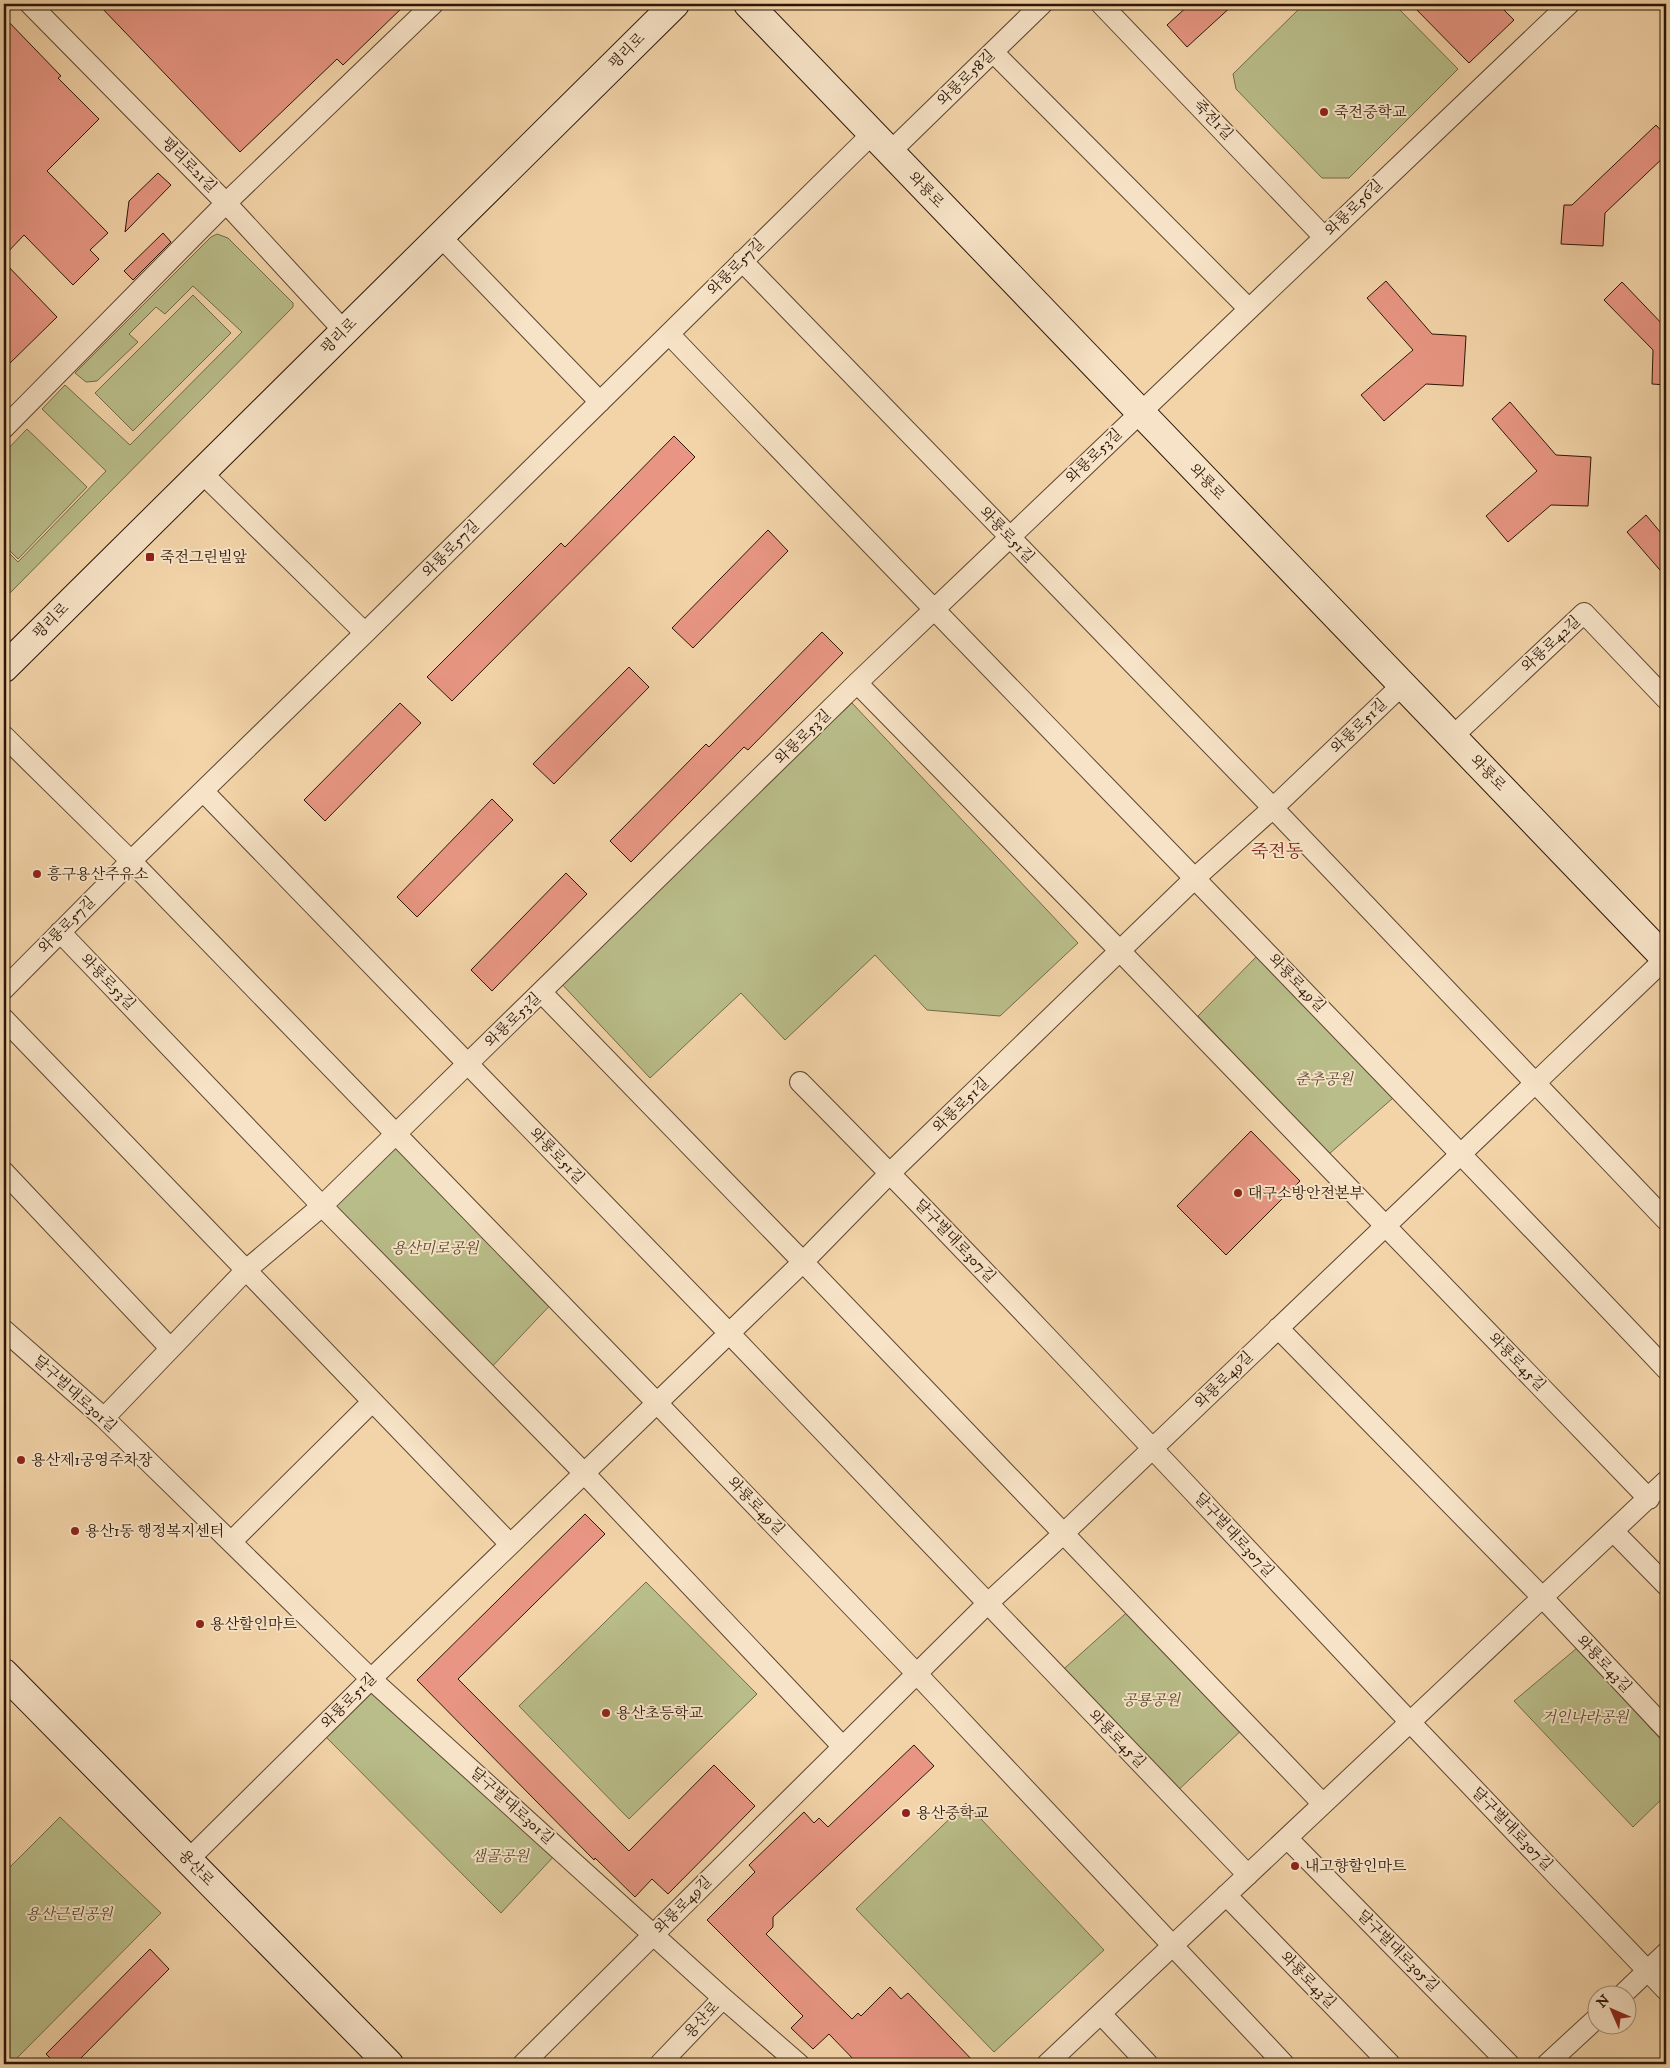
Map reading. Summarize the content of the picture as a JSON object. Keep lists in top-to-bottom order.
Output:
{
  "streets": {
    "main road": ["평리로", "와룡로", "용산로"],
    "street": [
      "와룡로58길",
      "죽전1길",
      "평리로21길",
      "와룡로56길",
      "와룡로57길",
      "와룡로53길",
      "와룡로51길",
      "와룡로42길",
      "와룡로49길",
      "달구벌대로307길",
      "와룡로45길",
      "달구벌대로301길",
      "와룡로43길",
      "달구벌대로305길"
    ]
  },
  "crossings": [
    ["평리로", "평리로21길"],
    ["와룡로58길", "와룡로"],
    ["와룡로58길", "와룡로57길"],
    ["죽전1길", "와룡로56길"],
    ["와룡로", "와룡로56길"],
    ["와룡로", "와룡로57길"],
    ["와룡로", "와룡로53길"],
    ["와룡로", "와룡로51길"],
    ["와룡로", "와룡로42길"],
    ["와룡로", "와룡로49길"],
    ["와룡로56길", "와룡로53길"],
    ["와룡로57길", "와룡로53길"],
    ["와룡로57길", "와룡로51길"],
    ["와룡로53길", "와룡로51길"],
    ["와룡로53길", "달구벌대로301길"],
    ["와룡로51길", "와룡로49길"],
    ["와룡로51길", "달구벌대로307길"],
    ["와룡로51길", "달구벌대로301길"],
    ["와룡로51길", "용산로"],
    ["와룡로49길", "달구벌대로307길"],
    ["와룡로49길", "와룡로45길"],
    ["와룡로49길", "달구벌대로301길"],
    ["달구벌대로301길", "용산로"]
  ],
  "districts": ["죽전동"],
  "parks": [
    "춘추공원",
    "용산미로공원",
    "공룡공원",
    "거인나라공원",
    "샘골공원",
    "용산근린공원"
  ],
  "places": {
    "other": [
      "죽전중학교",
      "흥구용산주유소",
      "대구소방안전본부",
      "용산제1공영주차장",
      "용산1동 행정복지센터",
      "용산할인마트",
      "용산초등학교",
      "용산중학교",
      "내고향할인마트"
    ],
    "transit": ["죽전그린빌앞"]
  },
  "north": "top left"
}
